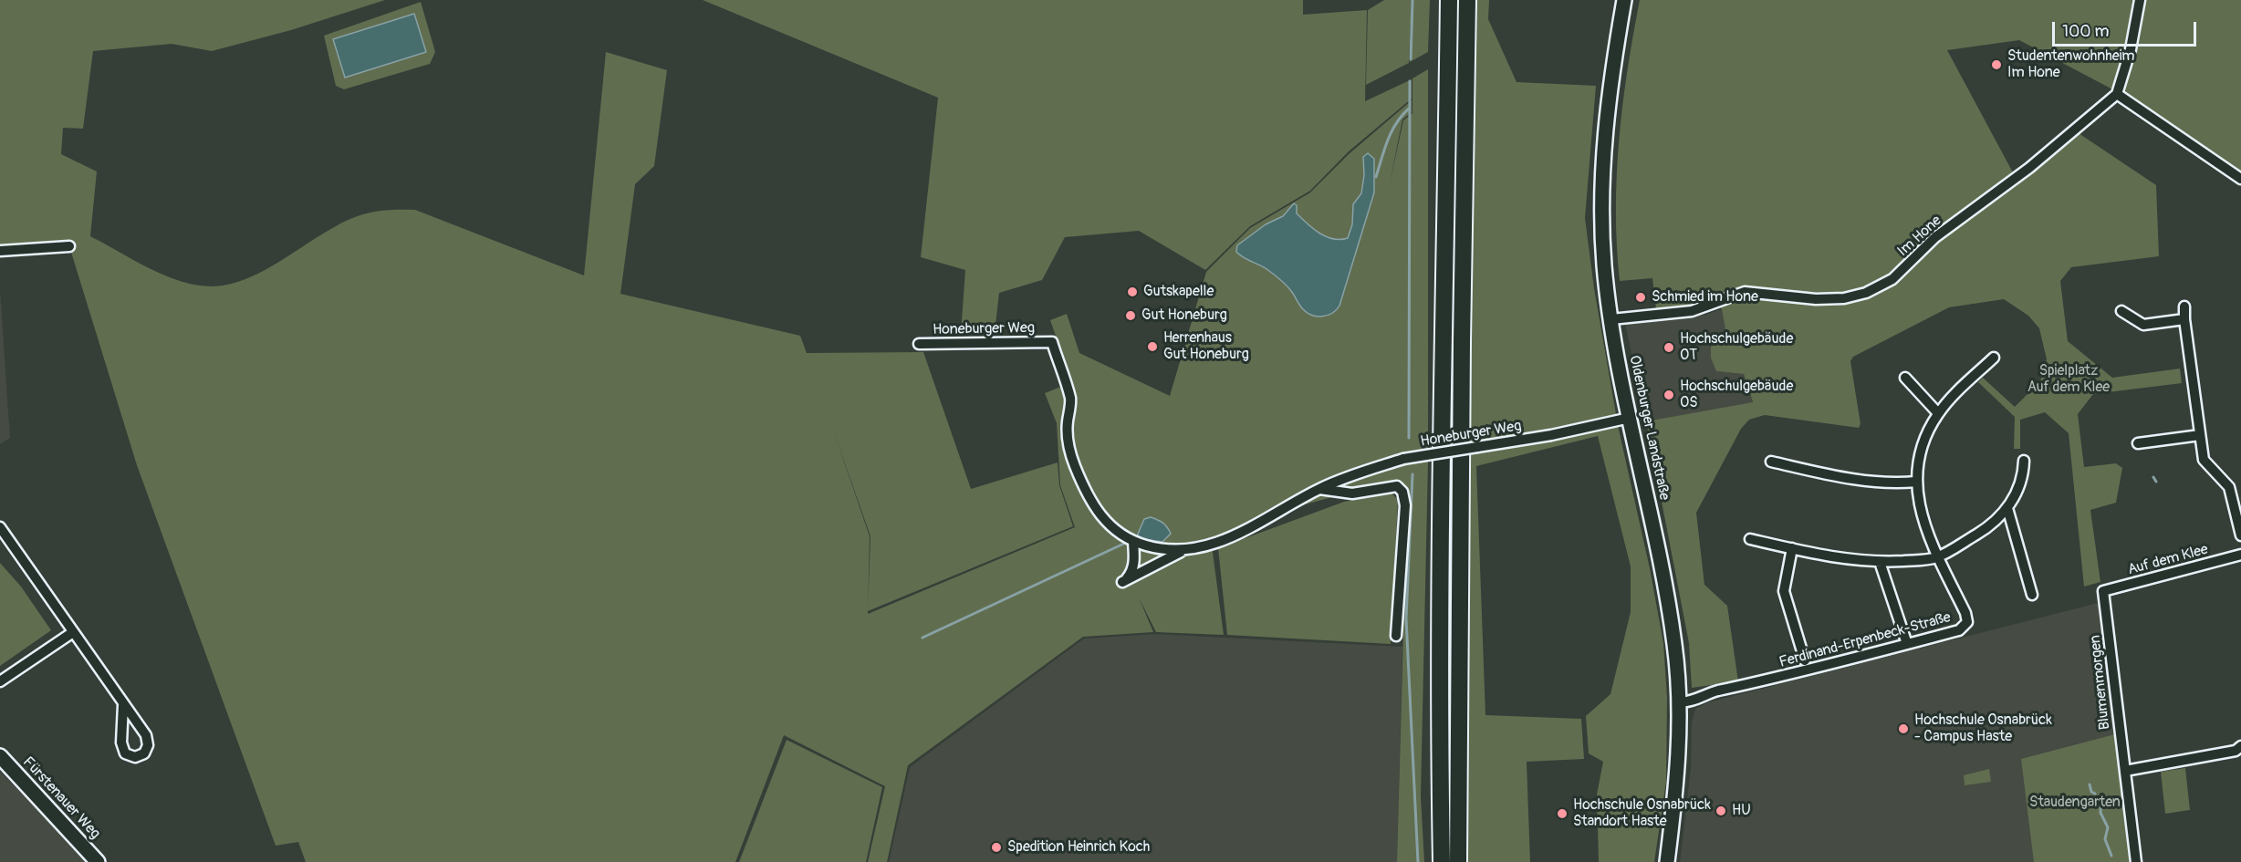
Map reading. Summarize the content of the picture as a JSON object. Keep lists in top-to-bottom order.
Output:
{
  "streets": {
    "street": [
      "Im Hone",
      "Honeburger Weg",
      "Oldenburger Landstraße",
      "Auf dem Klee",
      "Ferdinand-Erpenbeck-Straße",
      "Blumenmorgen",
      "Fürstenauer Weg"
    ]
  },
  "crossings": [
    ["Im Hone", "Oldenburger Landstraße"],
    ["Honeburger Weg", "Oldenburger Landstraße"],
    ["Oldenburger Landstraße", "Ferdinand-Erpenbeck-Straße"],
    ["Auf dem Klee", "Blumenmorgen"]
  ],
  "parks": ["Spielplatz Auf dem Klee", "Staudengarten"],
  "places": [
    "Studentenwohnheim Im Hone",
    "Gutskapelle",
    "Schmied im Hone",
    "Gut Honeburg",
    "Herrenhaus Gut Honeburg",
    "Hochschulgebäude OT",
    "Hochschulgebäude OS",
    "Hochschule Osnabrück - Campus Haste",
    "HU",
    "Hochschule Osnabrück Standort Haste",
    "Spedition Heinrich Koch"
  ],
  "scale_bar": "100 m"
}
